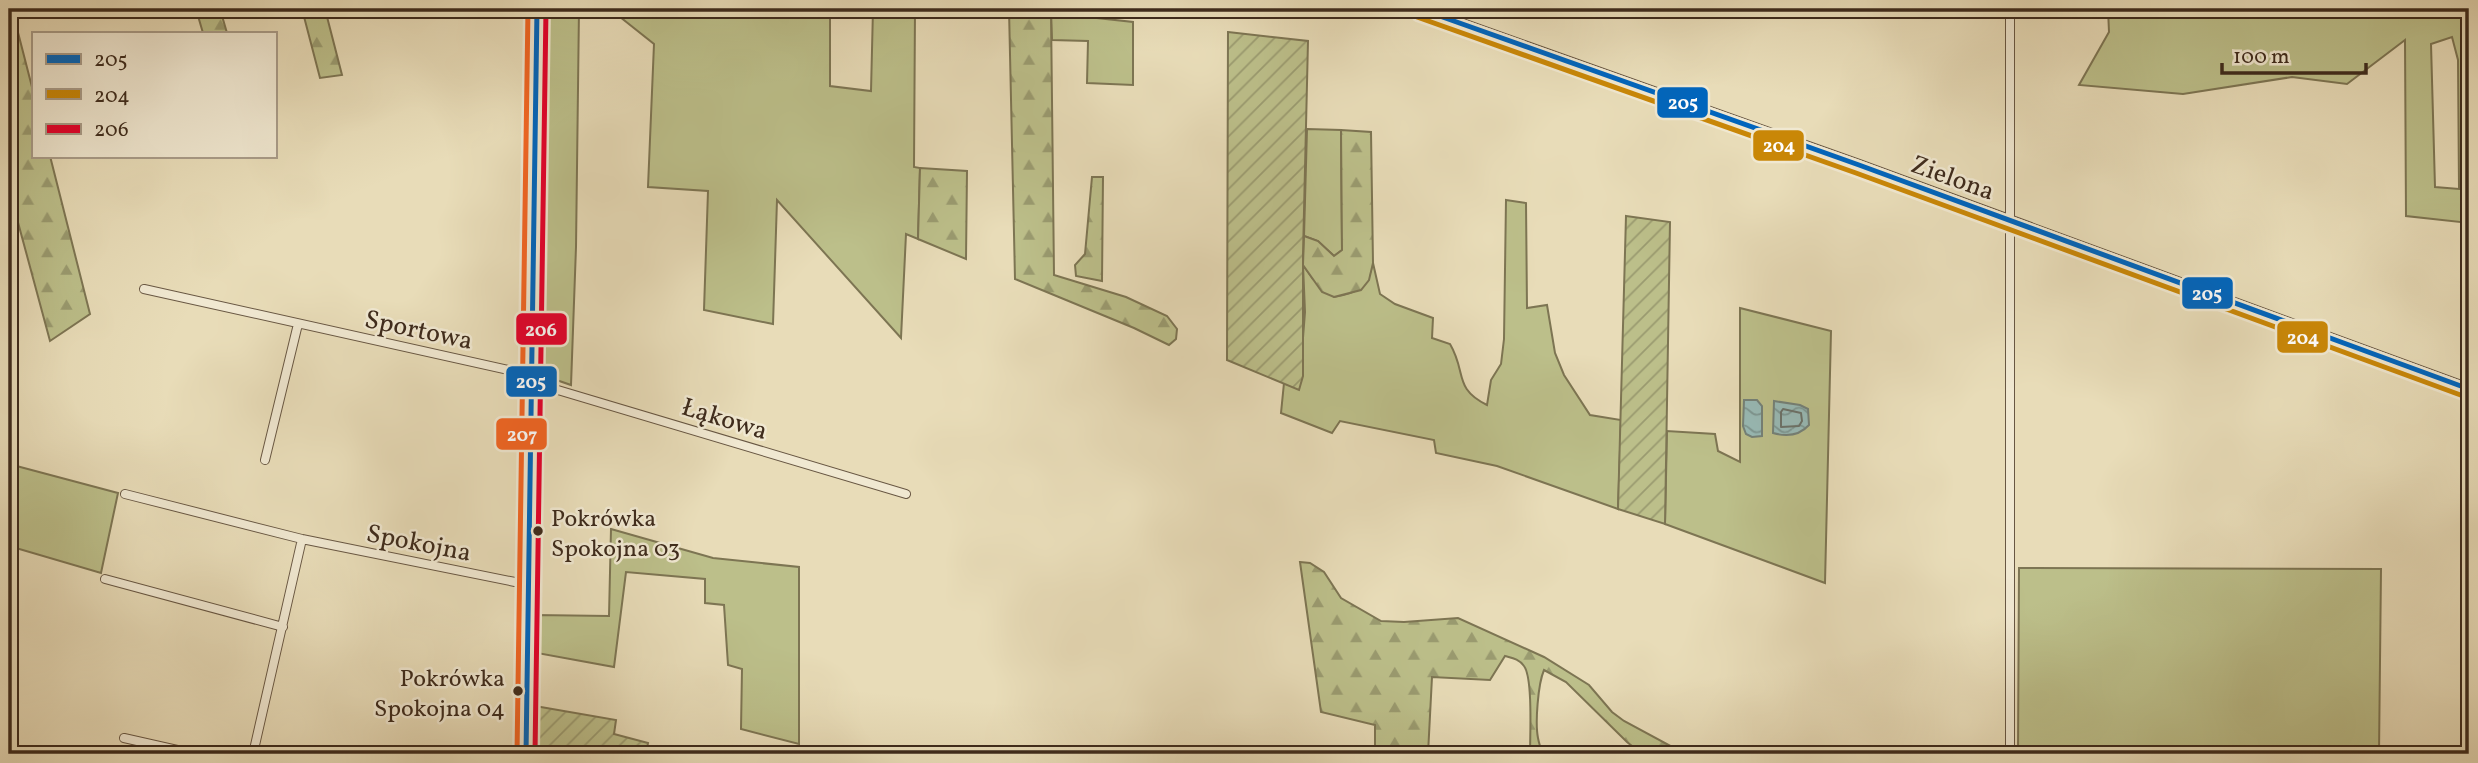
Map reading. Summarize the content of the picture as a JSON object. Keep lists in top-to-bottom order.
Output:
{
  "streets": {
    "street": [
      "Zielona",
      "Sportowa",
      "Łąkowa",
      "Spokojna"
    ]
  },
  "crossings": [
    ["Sportowa", "Łąkowa"]
  ],
  "places": ["Pokrówka Spokojna 03", "Pokrówka Spokojna 04"],
  "lines": [
    "transit line 205",
    "transit line 206",
    "transit line 207",
    "transit line 204"
  ],
  "legend": ["205", "204", "206"],
  "scale_bar": "100 m"
}
